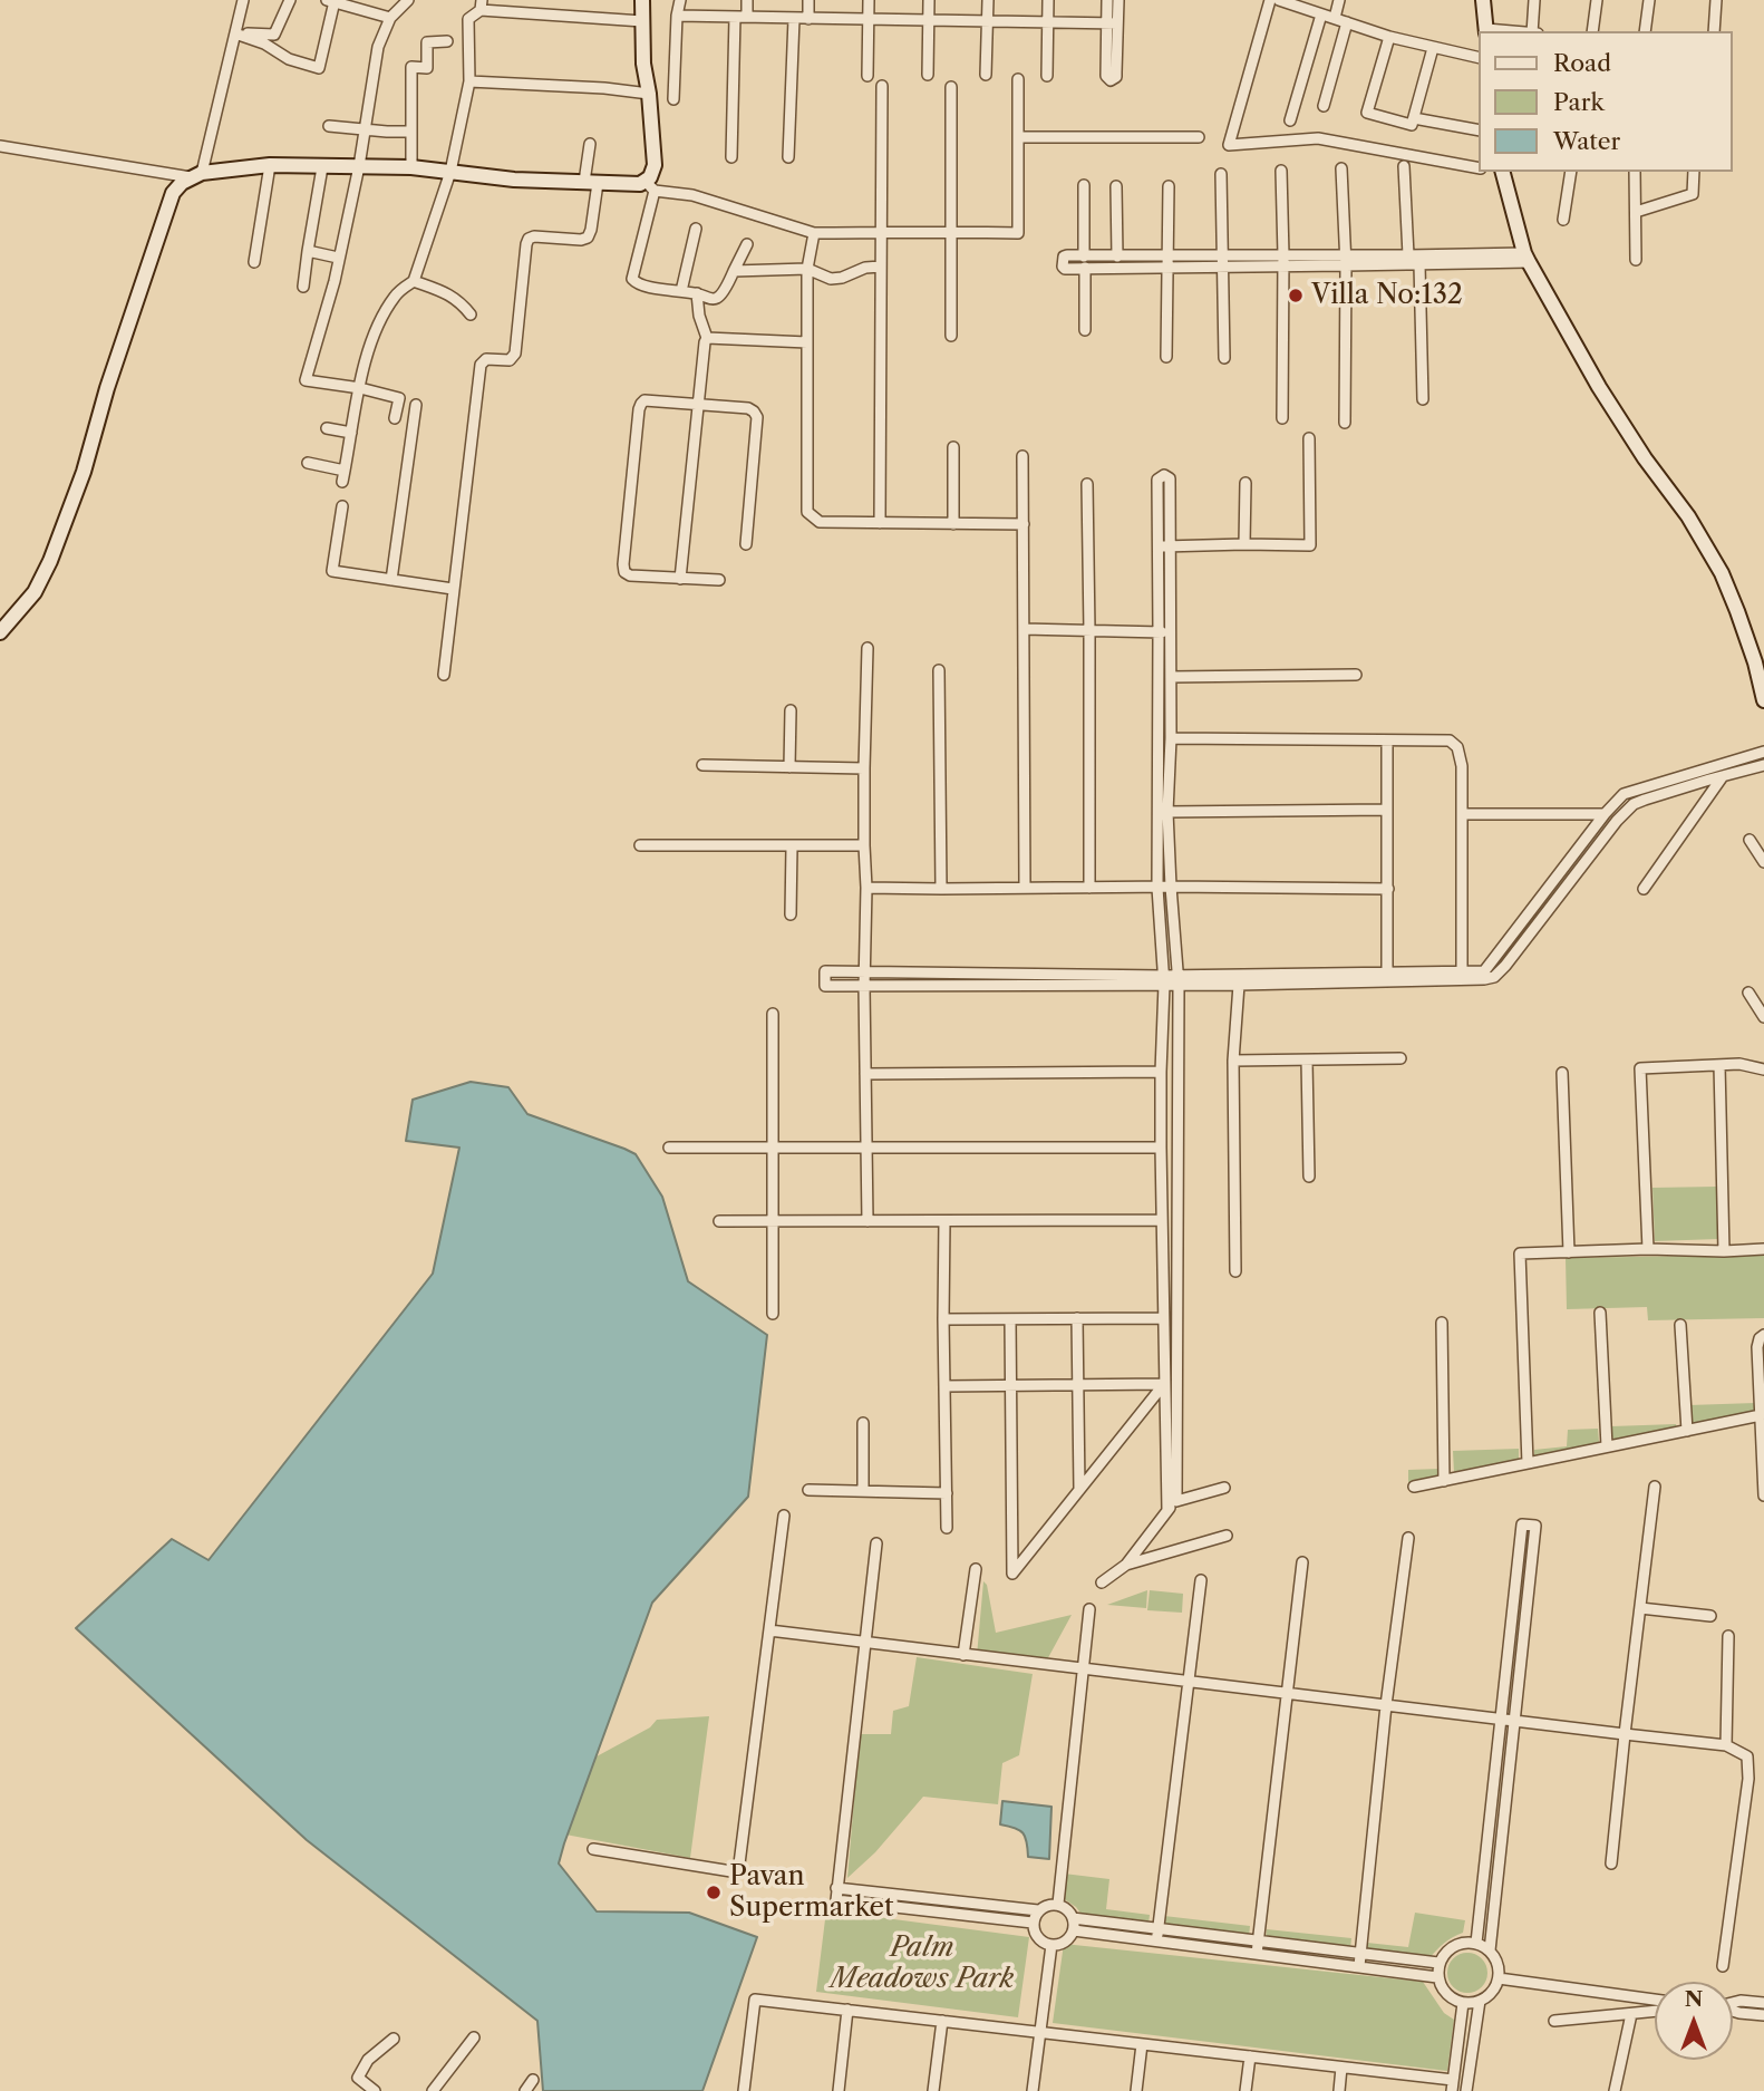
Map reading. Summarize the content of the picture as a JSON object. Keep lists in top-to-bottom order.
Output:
{
  "parks": ["Palm Meadows Park"],
  "places": ["Villa No:132", "Pavan Supermarket"],
  "legend": ["Road", "Park", "Water"],
  "north": "top"
}
